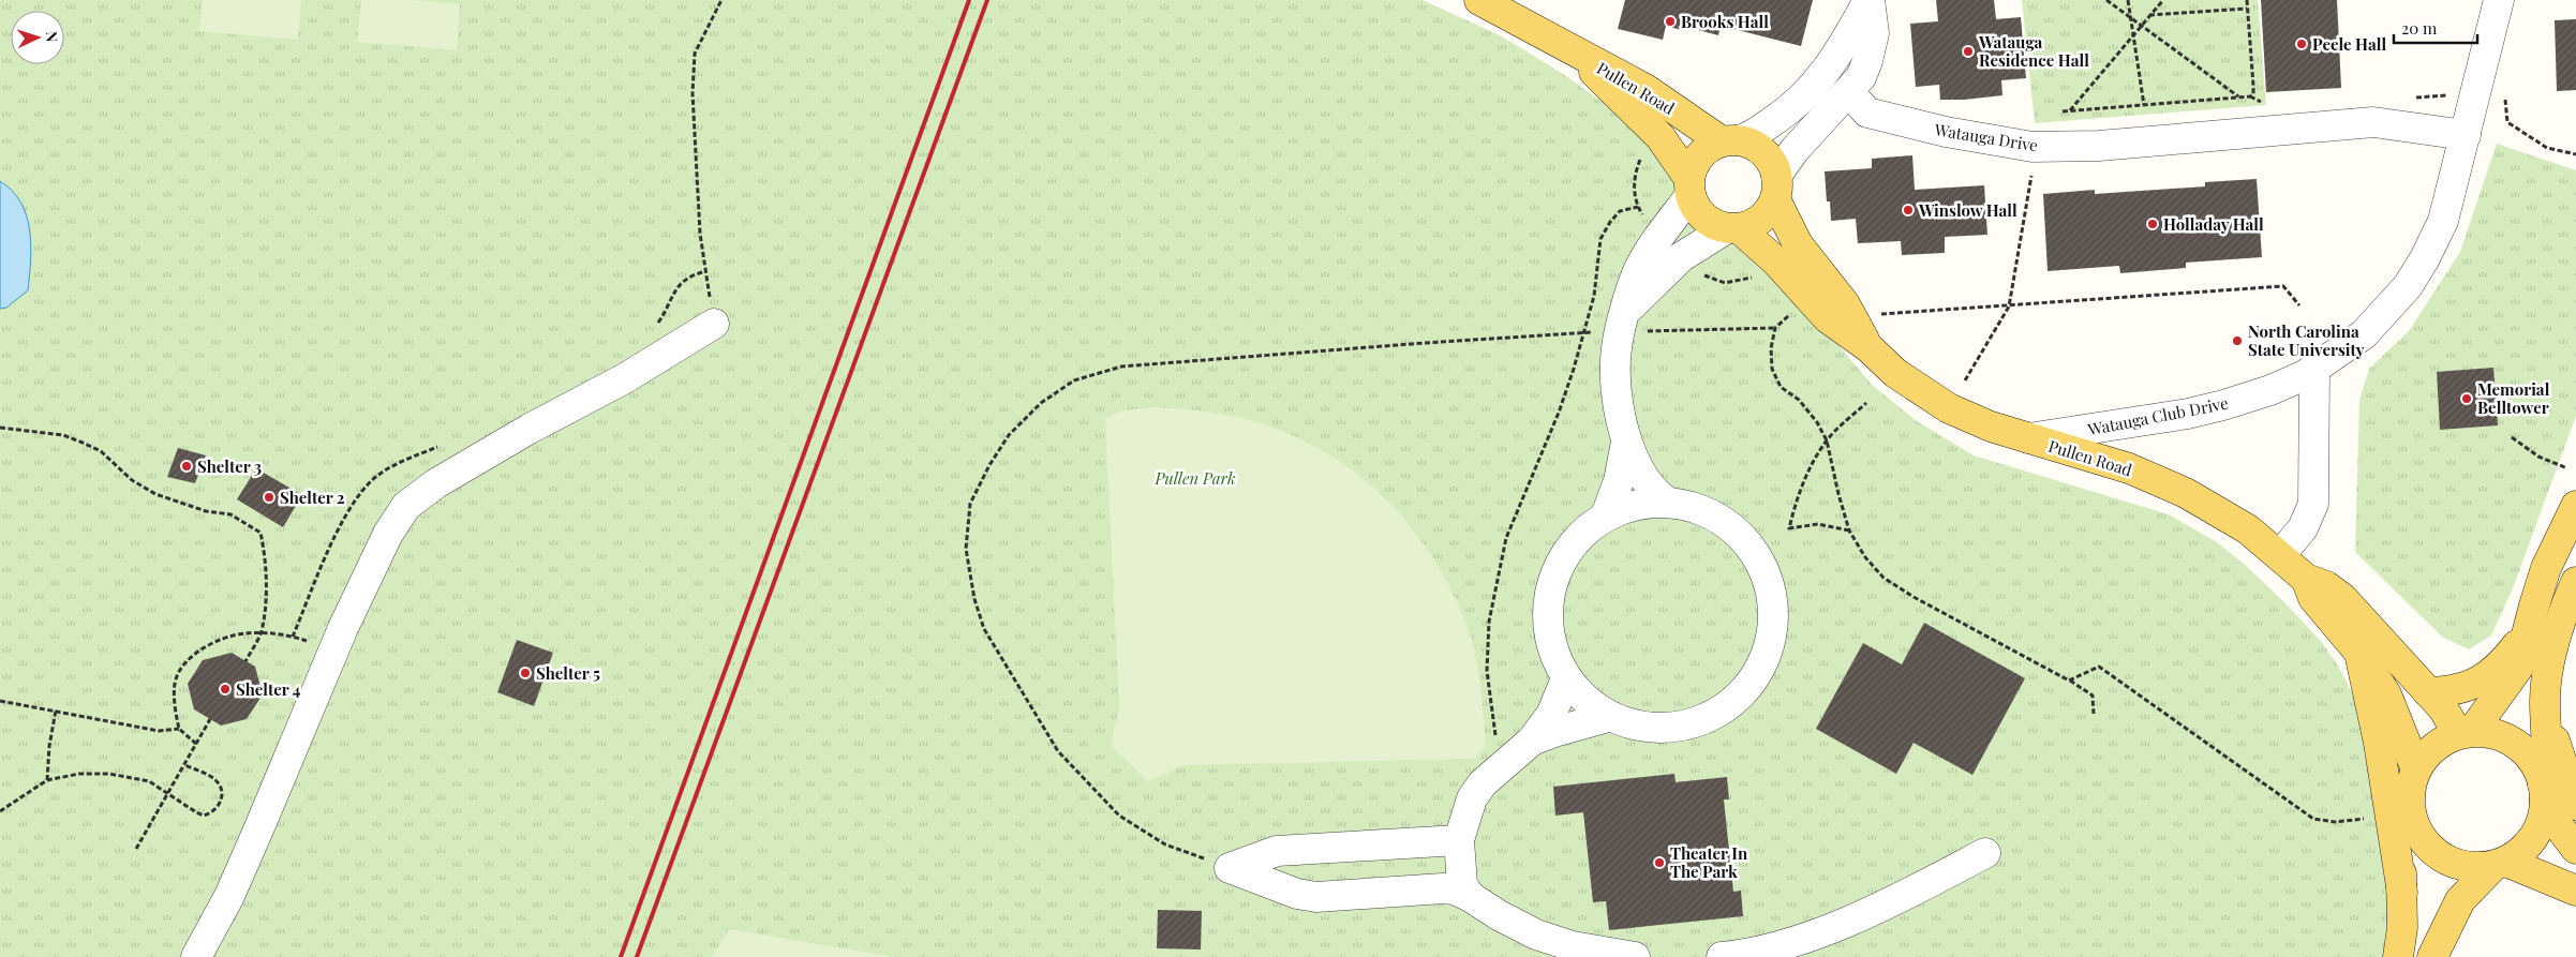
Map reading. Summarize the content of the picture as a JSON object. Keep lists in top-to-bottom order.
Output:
{
  "streets": {
    "main road": ["Pullen Road"],
    "street": ["Watauga Drive", "Watauga Club Drive"]
  },
  "crossings": [
    ["Pullen Road", "Watauga Club Drive"],
    ["Watauga Drive", "Watauga Club Drive"]
  ],
  "parks": ["Pullen Park"],
  "places": [
    "Brooks Hall",
    "Peele Hall",
    "Watauga Residence Hall",
    "Winslow Hall",
    "Holladay Hall",
    "North Carolina State University",
    "Memorial Belltower",
    "Shelter 3",
    "Shelter 2",
    "Shelter 5",
    "Shelter 4",
    "Theater In The Park"
  ],
  "scale_bar": "20 m",
  "north": "right"
}
